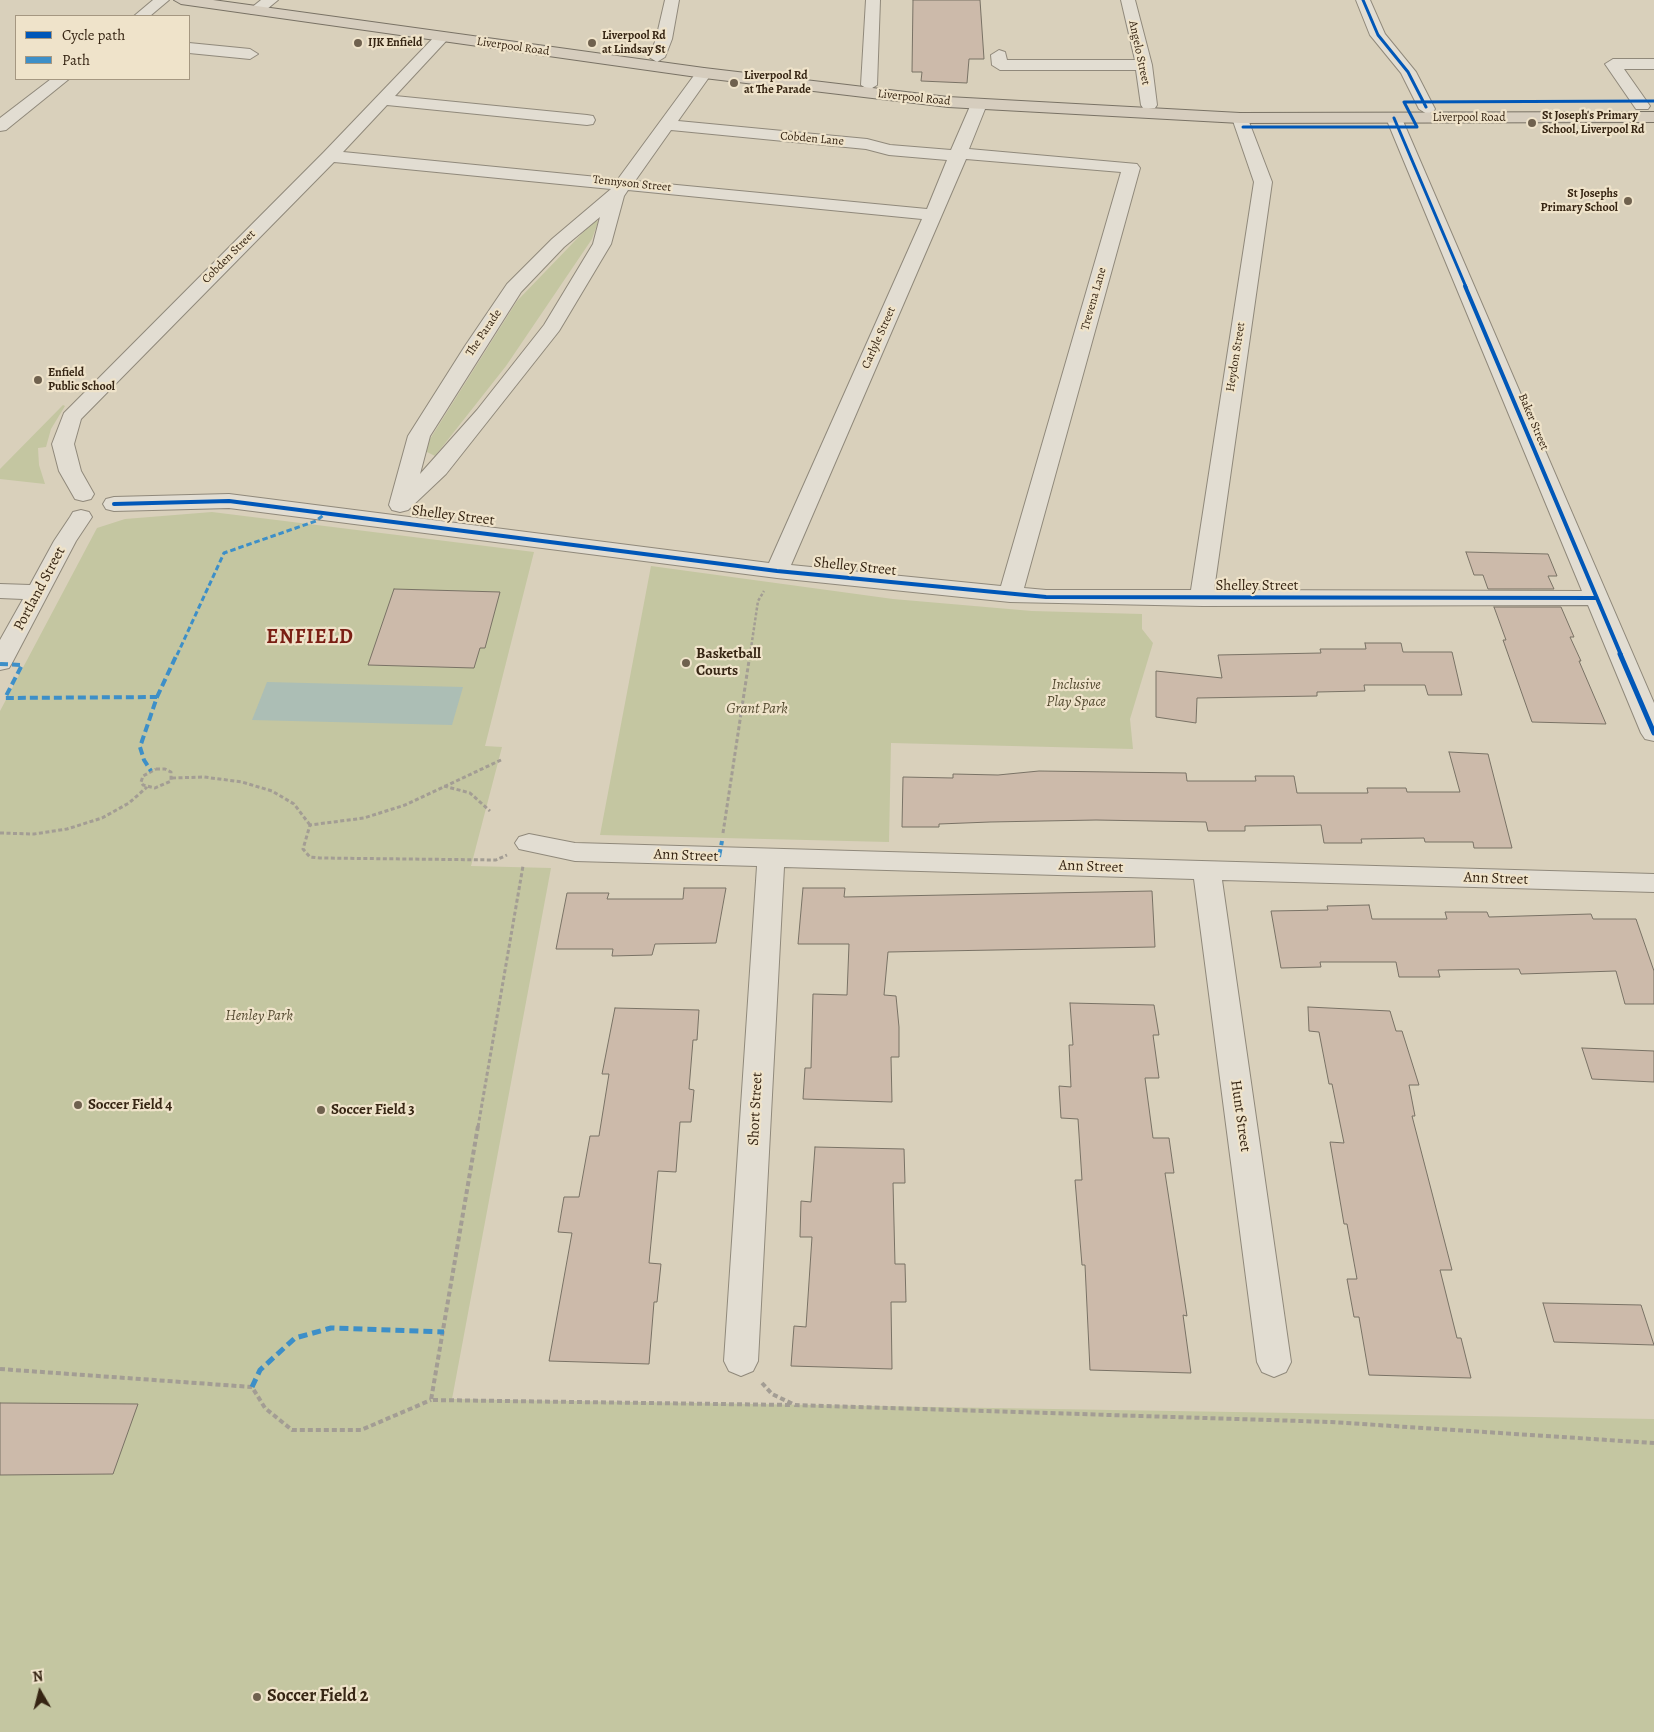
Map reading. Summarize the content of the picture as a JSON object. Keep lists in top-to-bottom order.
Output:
{
  "streets": {
    "highway": ["Liverpool Road"],
    "street": [
      "Angelo Street",
      "Cobden Lane",
      "Tennyson Street",
      "Cobden Street",
      "Trevena Lane",
      "The Parade",
      "Carlyle Street",
      "Heydon Street",
      "Baker Street",
      "Shelley Street",
      "Portland Street",
      "Ann Street",
      "Short Street",
      "Hunt Street"
    ]
  },
  "crossings": [
    ["Liverpool Road", "Angelo Street"],
    ["Liverpool Road", "Cobden Street"],
    ["Liverpool Road", "The Parade"],
    ["Liverpool Road", "Carlyle Street"],
    ["Liverpool Road", "Heydon Street"],
    ["Liverpool Road", "Baker Street"],
    ["Cobden Lane", "Trevena Lane"],
    ["Cobden Lane", "The Parade"],
    ["Cobden Lane", "Carlyle Street"],
    ["Tennyson Street", "Cobden Street"],
    ["Tennyson Street", "The Parade"],
    ["Tennyson Street", "Carlyle Street"],
    ["Trevena Lane", "Carlyle Street"],
    ["Trevena Lane", "Shelley Street"],
    ["The Parade", "Shelley Street"],
    ["Carlyle Street", "Shelley Street"],
    ["Heydon Street", "Shelley Street"],
    ["Baker Street", "Shelley Street"],
    ["Ann Street", "Short Street"],
    ["Ann Street", "Hunt Street"]
  ],
  "districts": ["ENFIELD"],
  "parks": ["Inclusive Play Space", "Grant Park", "Henley Park"],
  "places": [
    "IJK Enfield",
    "Liverpool Rd at Lindsay St",
    "Liverpool Rd at The Parade",
    "St Joseph's Primary School, Liverpool Rd",
    "St Josephs Primary School",
    "Enfield Public School",
    "Basketball Courts",
    "Soccer Field 4",
    "Soccer Field 3",
    "Soccer Field 2"
  ],
  "legend": ["Cycle path", "Path"],
  "north": "top"
}
